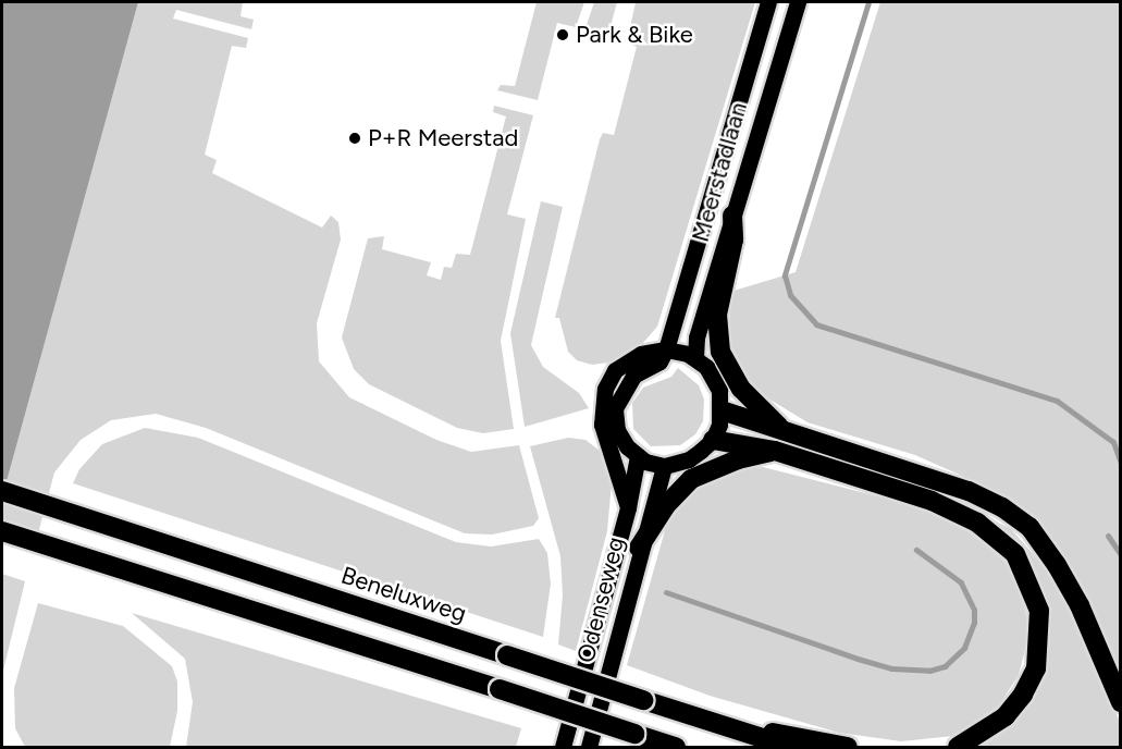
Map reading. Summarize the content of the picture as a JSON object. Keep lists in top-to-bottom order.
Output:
{
  "streets": {
    "highway": ["Beneluxweg"],
    "main road": ["Meerstadlaan", "Odenseweg"]
  },
  "crossings": [
    ["Meerstadlaan", "Odenseweg"]
  ],
  "places": ["Park & Bike", "P+R Meerstad"]
}
